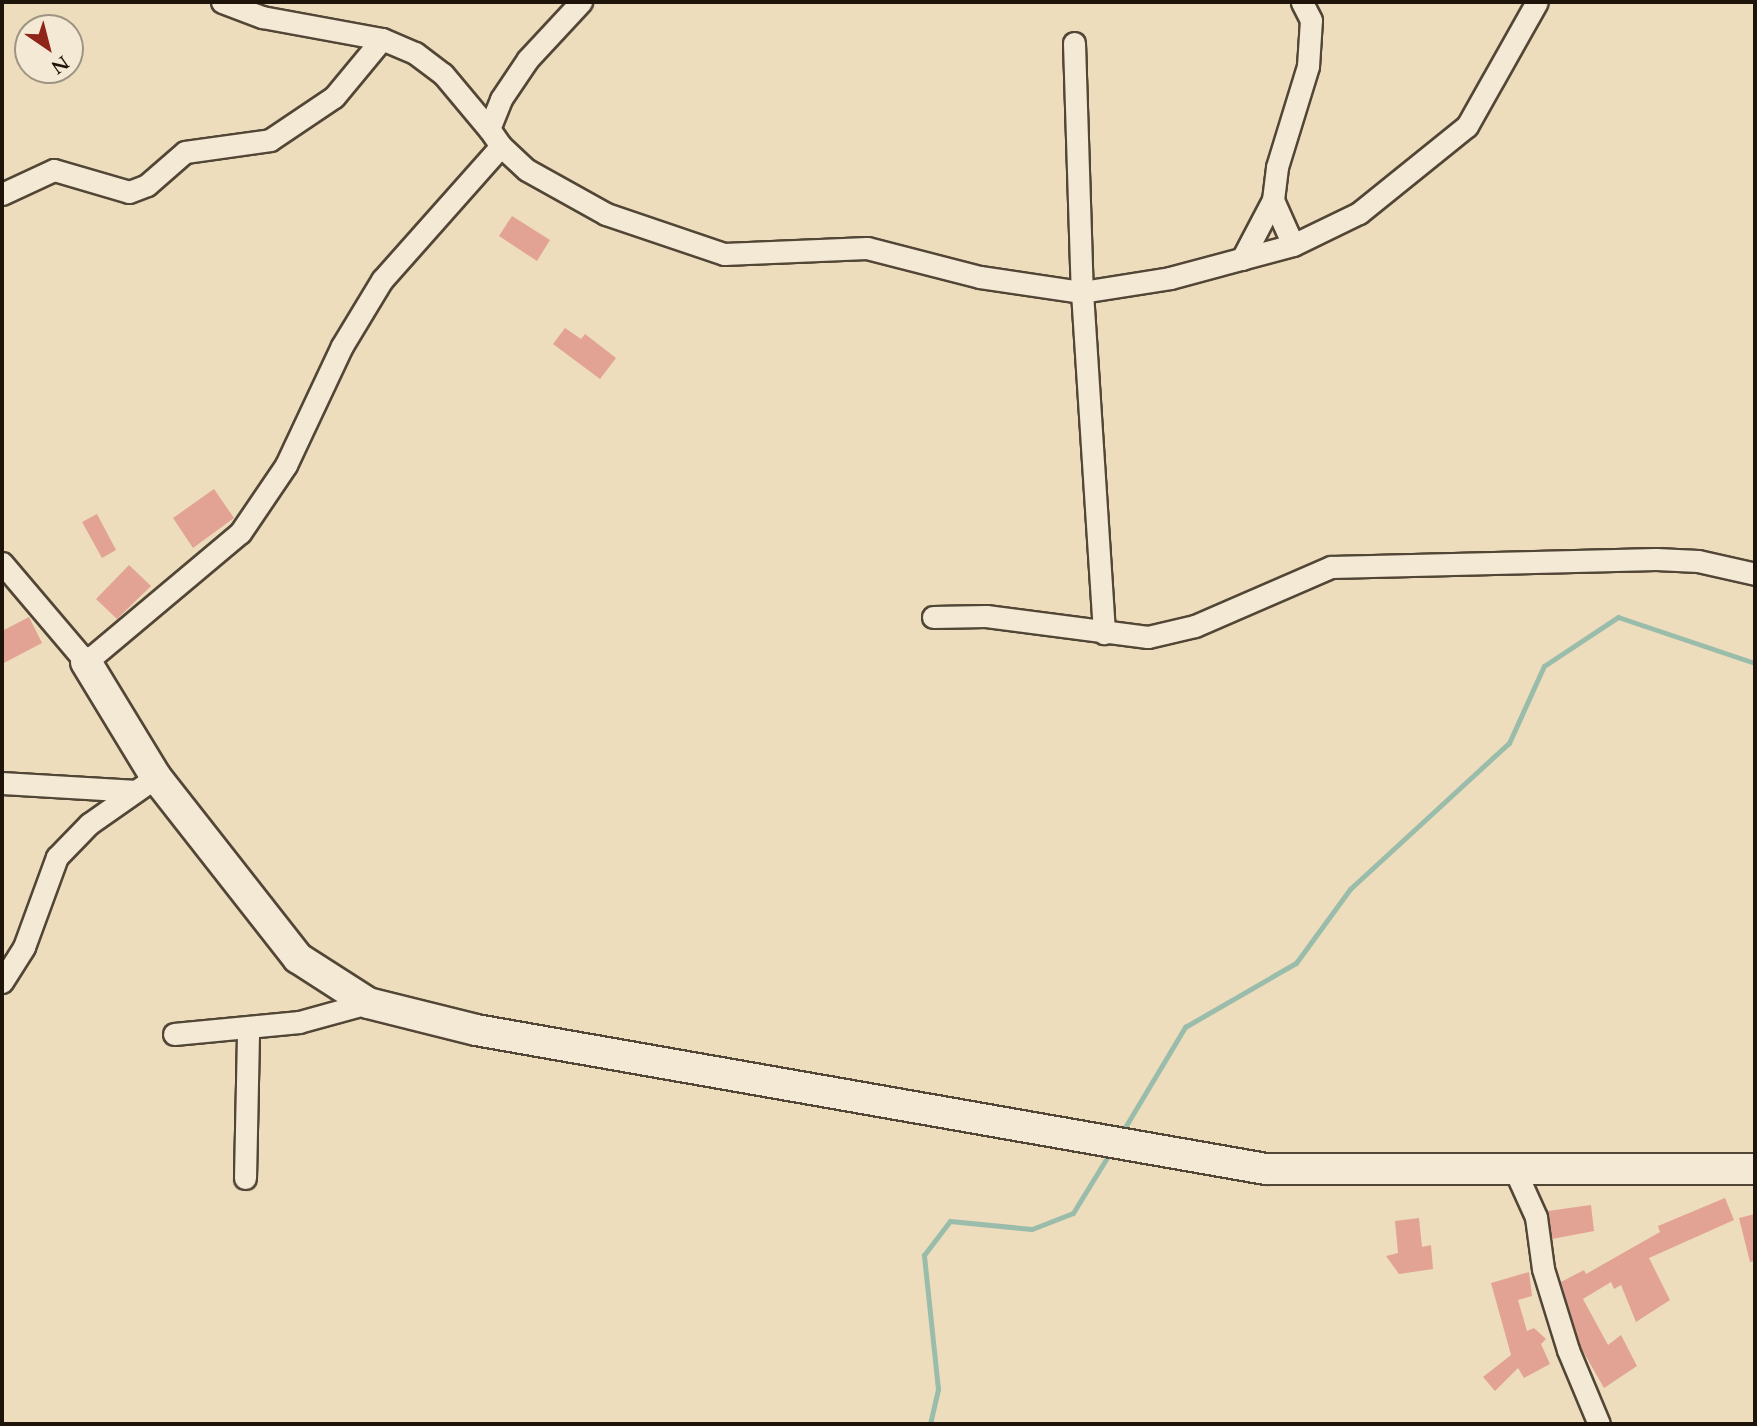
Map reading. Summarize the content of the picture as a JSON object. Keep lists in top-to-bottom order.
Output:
{
  "north": "bottom right"
}
